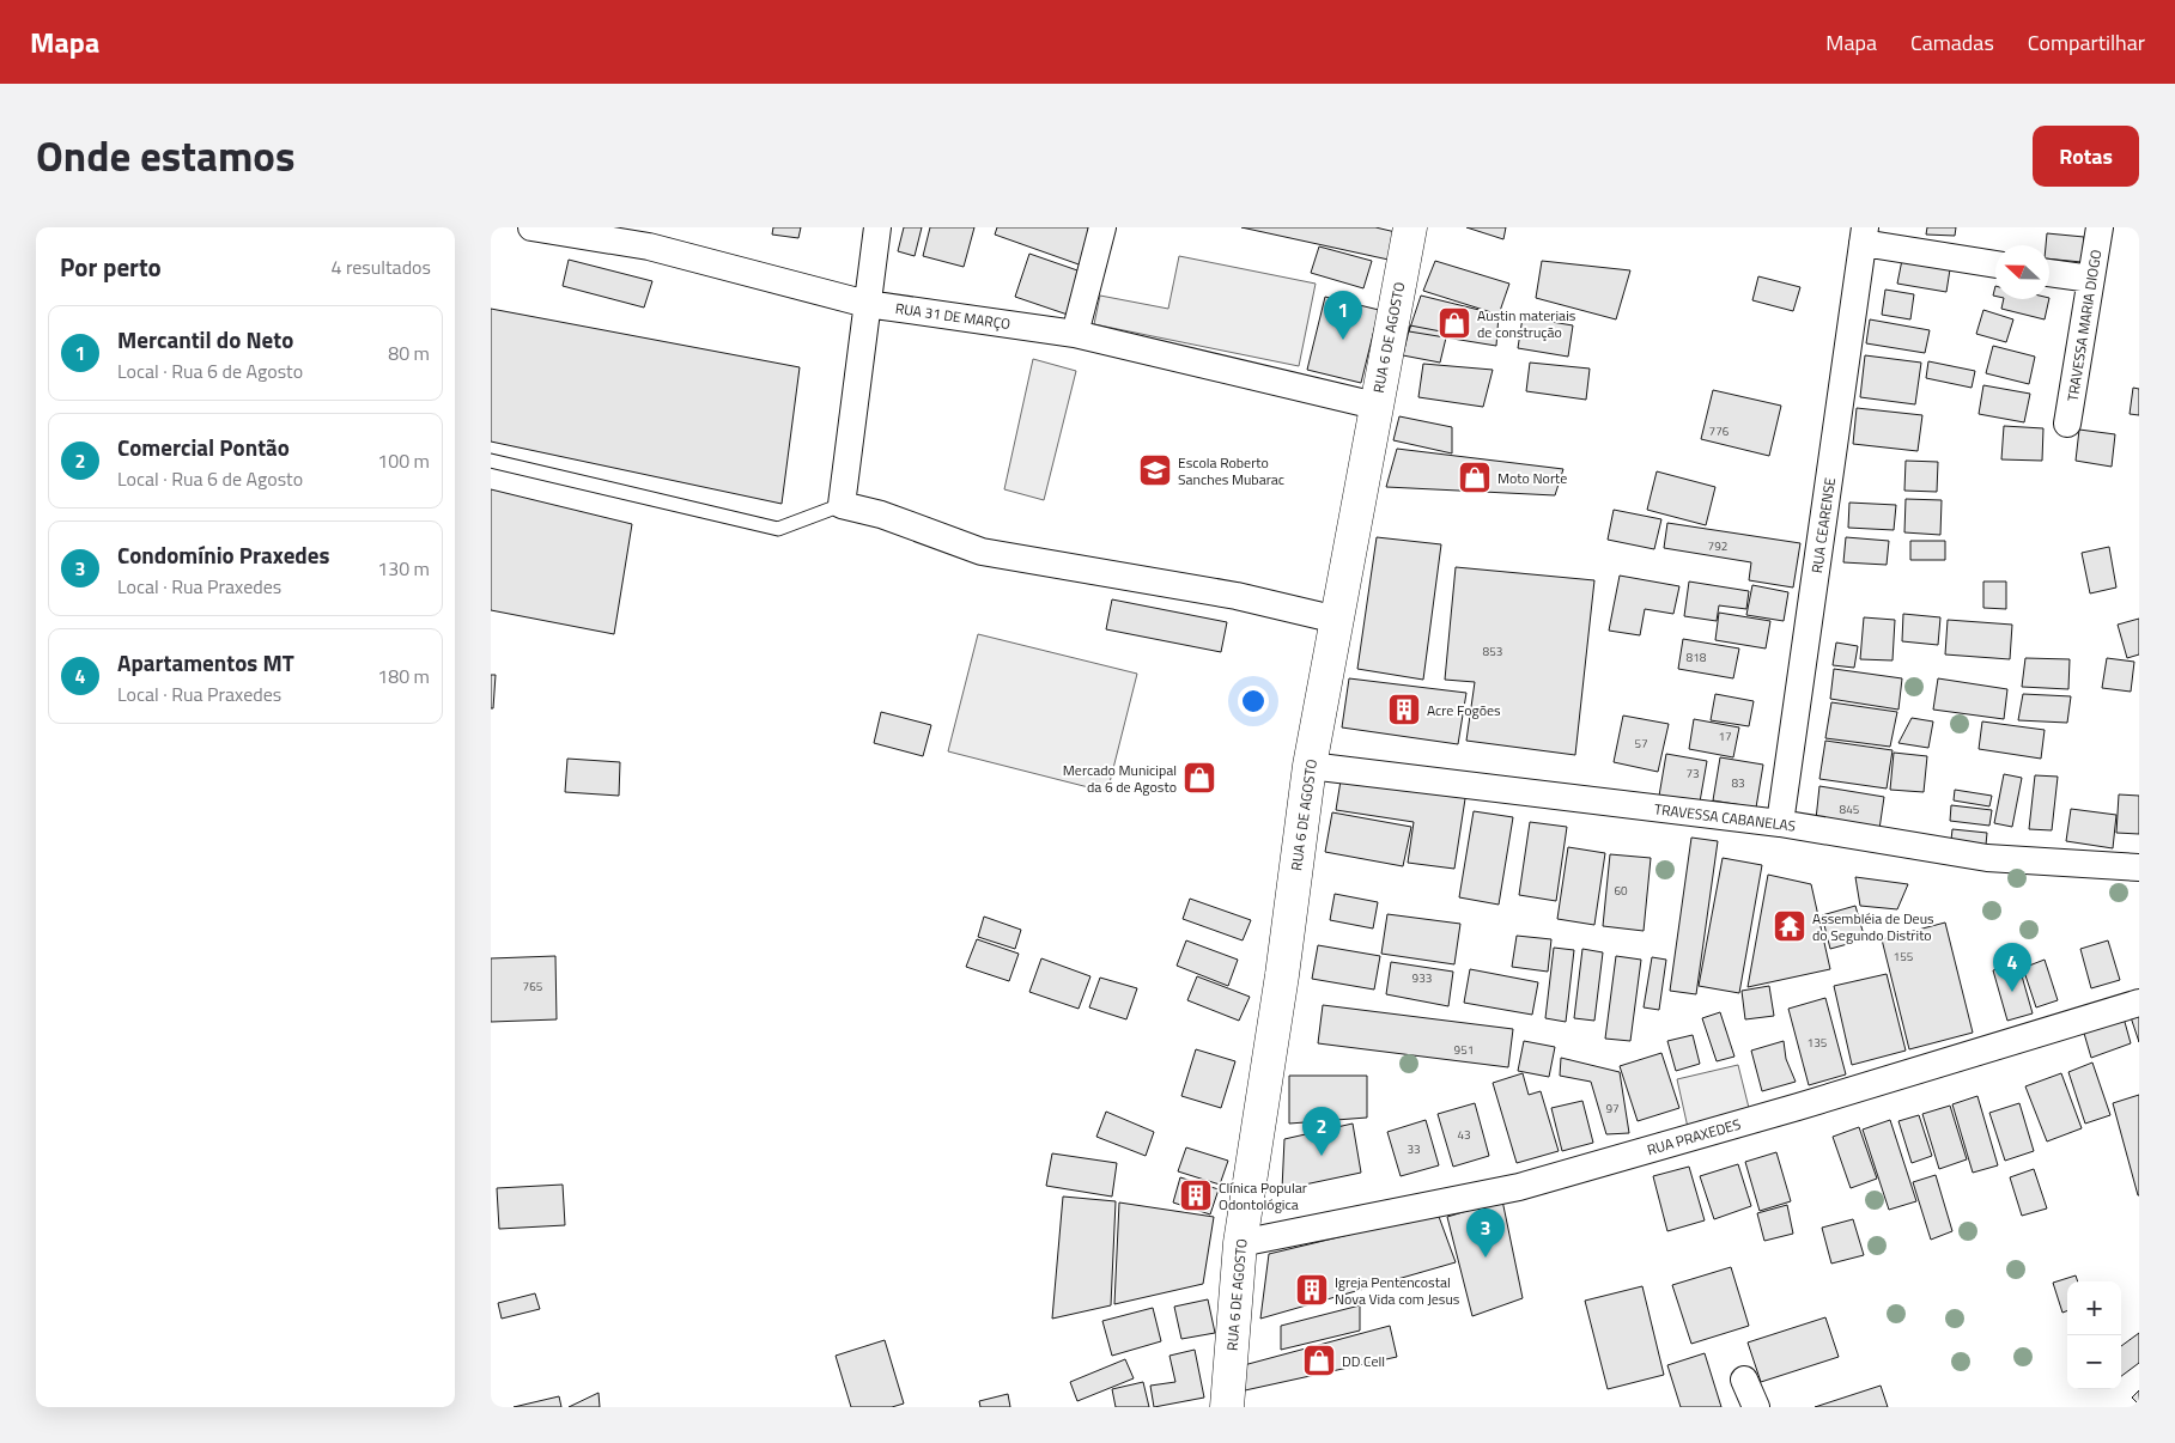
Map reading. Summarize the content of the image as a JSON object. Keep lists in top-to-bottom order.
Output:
{
  "streets": {
    "street": [
      "RUA 31 DE MARÇO",
      "TRAVESSA MARIA DIOGO",
      "RUA 6 DE AGOSTO",
      "RUA CEARENSE",
      "TRAVESSA CABANELAS",
      "RUA PRAXEDES"
    ]
  },
  "crossings": [
    ["RUA 31 DE MARÇO", "RUA 6 DE AGOSTO"],
    ["RUA 6 DE AGOSTO", "TRAVESSA CABANELAS"],
    ["RUA 6 DE AGOSTO", "RUA PRAXEDES"],
    ["RUA CEARENSE", "TRAVESSA CABANELAS"]
  ],
  "places": {
    "shop": [
      "Austin materiais de construção",
      "Moto Norte",
      "Mercado Municipal da 6 de Agosto",
      "DD Cell"
    ],
    "school or university": ["Escola Roberto Sanches Mubarac"],
    "building": ["Acre Fogões", "Clínica Popular Odontológica", "Igreja Pentencostal Nova Vida com Jesus"],
    "temple": ["Assembléia de Deus do Segundo Distrito"]
  },
  "house_numbers": [
    "776",
    "792",
    "853",
    "818",
    "17",
    "57",
    "73",
    "83",
    "845",
    "60",
    "155",
    "933",
    "765",
    "135",
    "951",
    "97",
    "43",
    "33"
  ],
  "north": "left",
  "page": {
    "header": "Mapa",
    "nav": ["Mapa", "Camadas", "Compartilhar"],
    "title": "Onde estamos",
    "buttons": "Rotas",
    "heading": ["Por perto", "4 resultados"],
    "pins": [
      "1",
      "4",
      "2",
      "3"
    ],
    "list": [
      {
        "mark": "1",
        "name": "Mercantil do Neto",
        "note": "Local · Rua 6 de Agosto",
        "value": "80 m"
      },
      {
        "mark": "2",
        "name": "Comercial Pontão",
        "note": "Local · Rua 6 de Agosto",
        "value": "100 m"
      },
      {
        "mark": "3",
        "name": "Condomínio Praxedes",
        "note": "Local · Rua Praxedes",
        "value": "130 m"
      },
      {
        "mark": "4",
        "name": "Apartamentos MT",
        "note": "Local · Rua Praxedes",
        "value": "180 m"
      }
    ],
    "map_buttons": ["+", "−"]
  }
}
